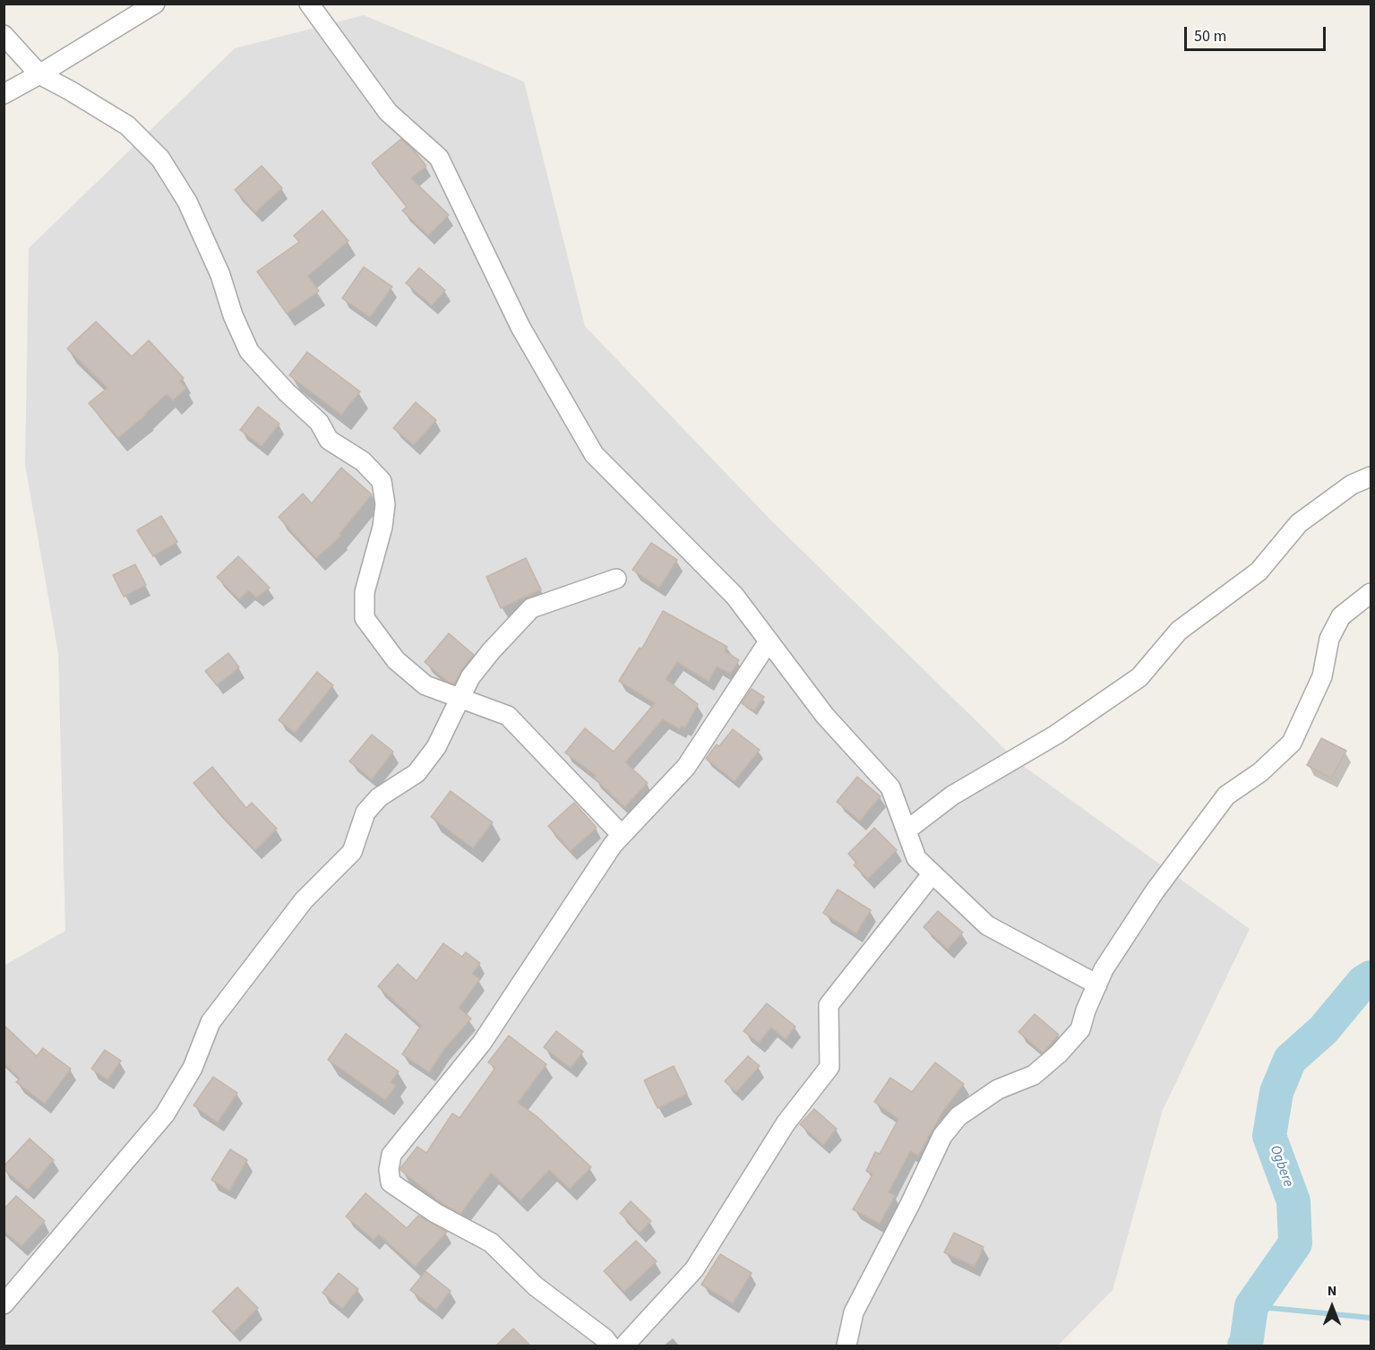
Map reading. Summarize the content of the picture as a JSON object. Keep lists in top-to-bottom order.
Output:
{
  "water": ["Ogbere"],
  "scale_bar": "50 m",
  "north": "top"
}
